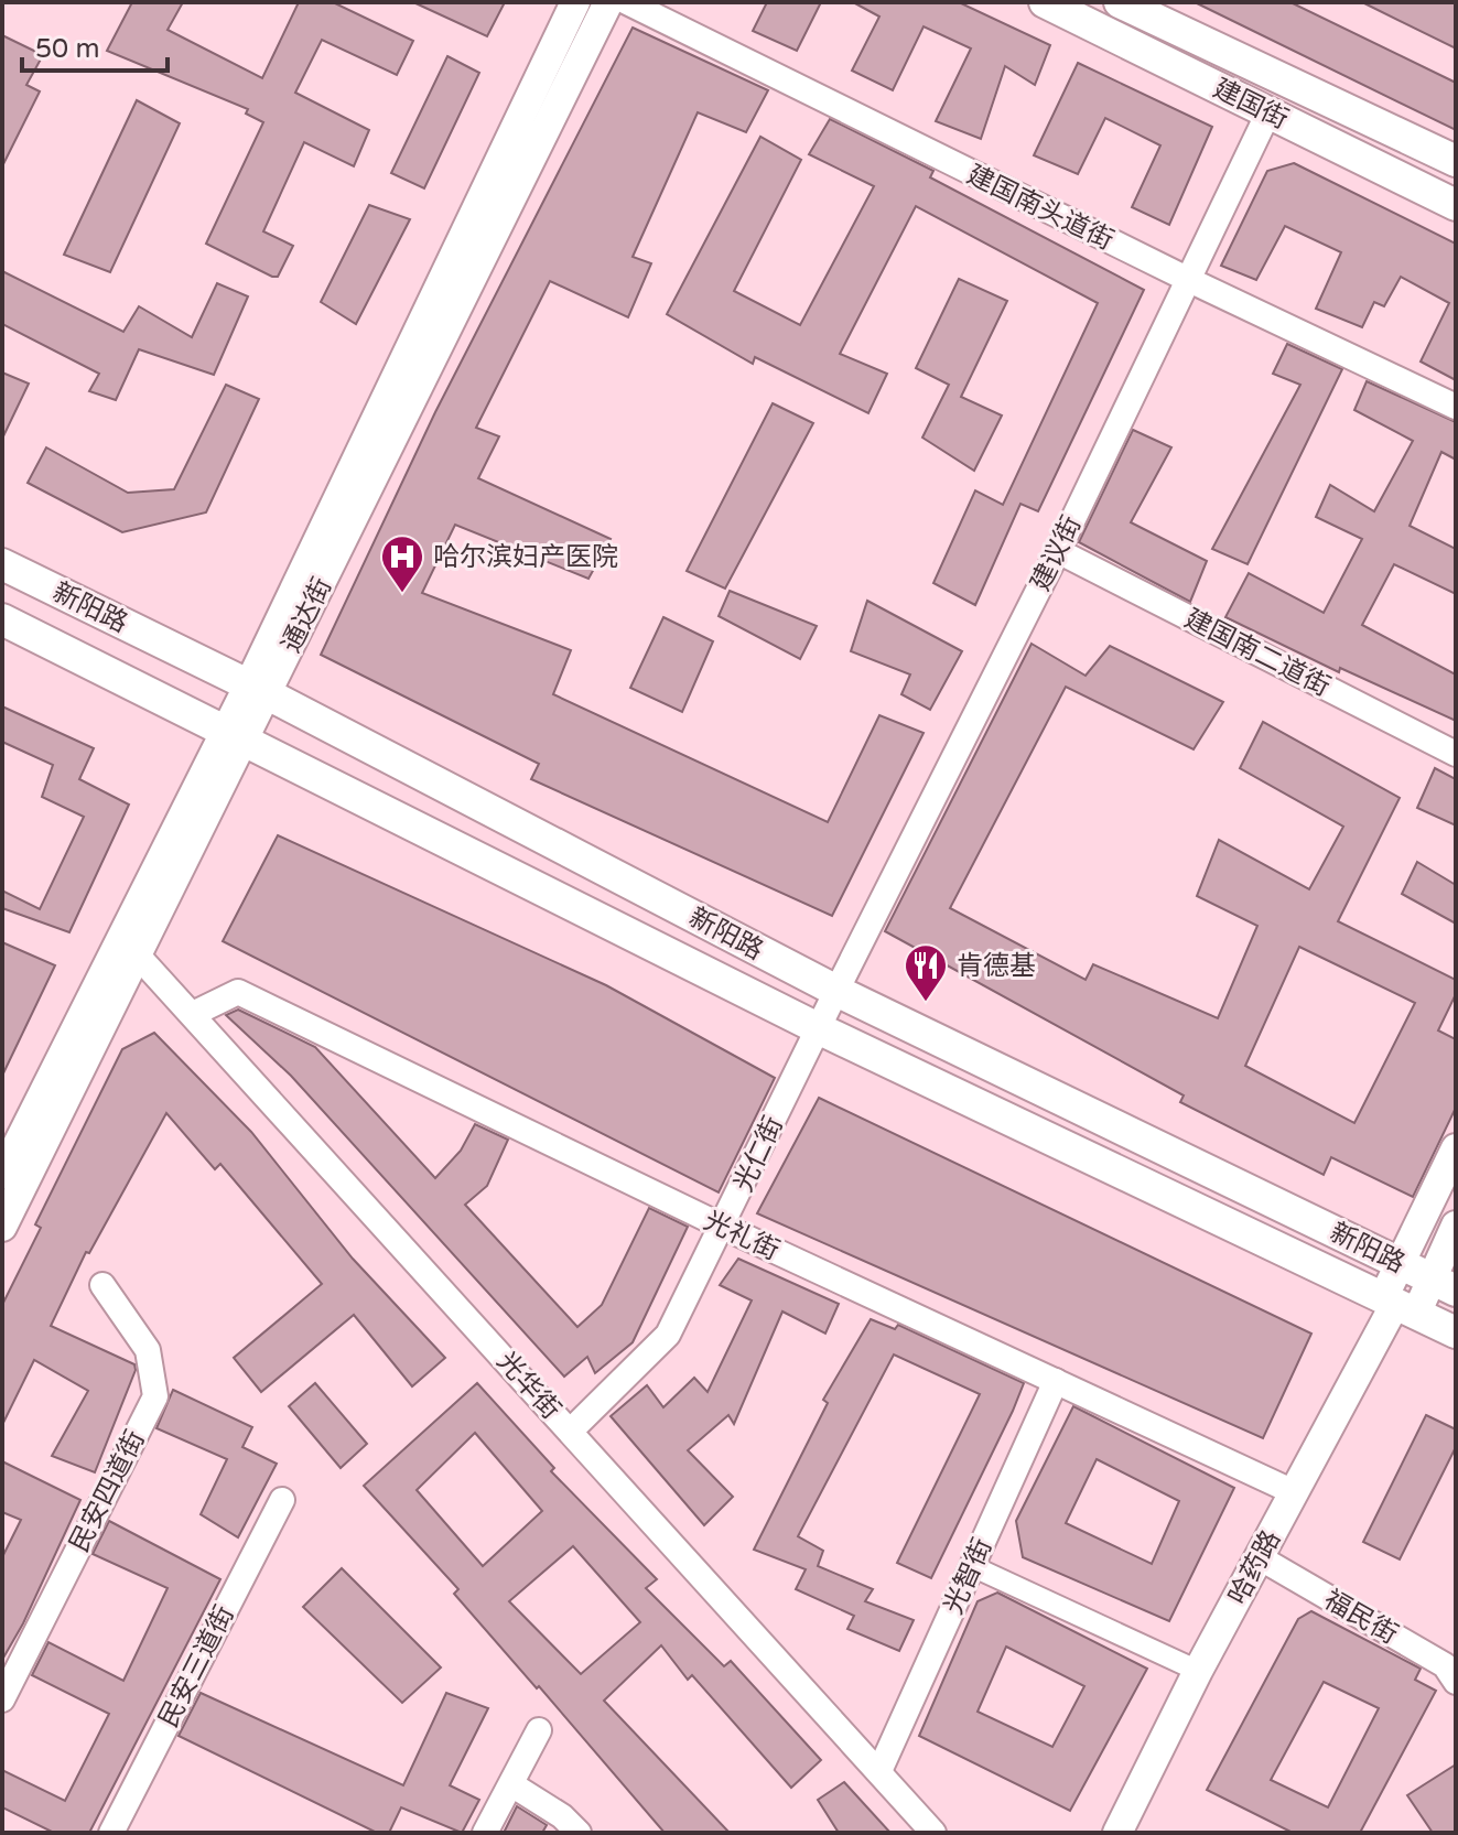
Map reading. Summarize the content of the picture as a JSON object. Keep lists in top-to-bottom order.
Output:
{
  "streets": {
    "main road": [
      "建国街",
      "新阳路",
      "通达街",
      "哈药路"
    ],
    "street": [
      "建国南头道街",
      "建议街",
      "建国南二道街",
      "光仁街",
      "光礼街",
      "光华街",
      "民安四道街",
      "光智街",
      "福民街",
      "民安三道街"
    ]
  },
  "crossings": [
    ["建国街", "建议街"],
    ["建国南头道街", "建议街"],
    ["建议街", "新阳路"],
    ["建议街", "建国南二道街"],
    ["建议街", "光仁街"],
    ["新阳路", "通达街"],
    ["新阳路", "光仁街"],
    ["新阳路", "哈药路"],
    ["通达街", "光华街"],
    ["光仁街", "光礼街"],
    ["光仁街", "光华街"],
    ["光礼街", "光华街"],
    ["光礼街", "哈药路"],
    ["光礼街", "光智街"],
    ["光华街", "光智街"],
    ["哈药路", "福民街"]
  ],
  "places": {
    "hospital": ["哈尔滨妇产医院"],
    "restaurant": ["肯德基"]
  },
  "scale_bar": "50 m"
}
